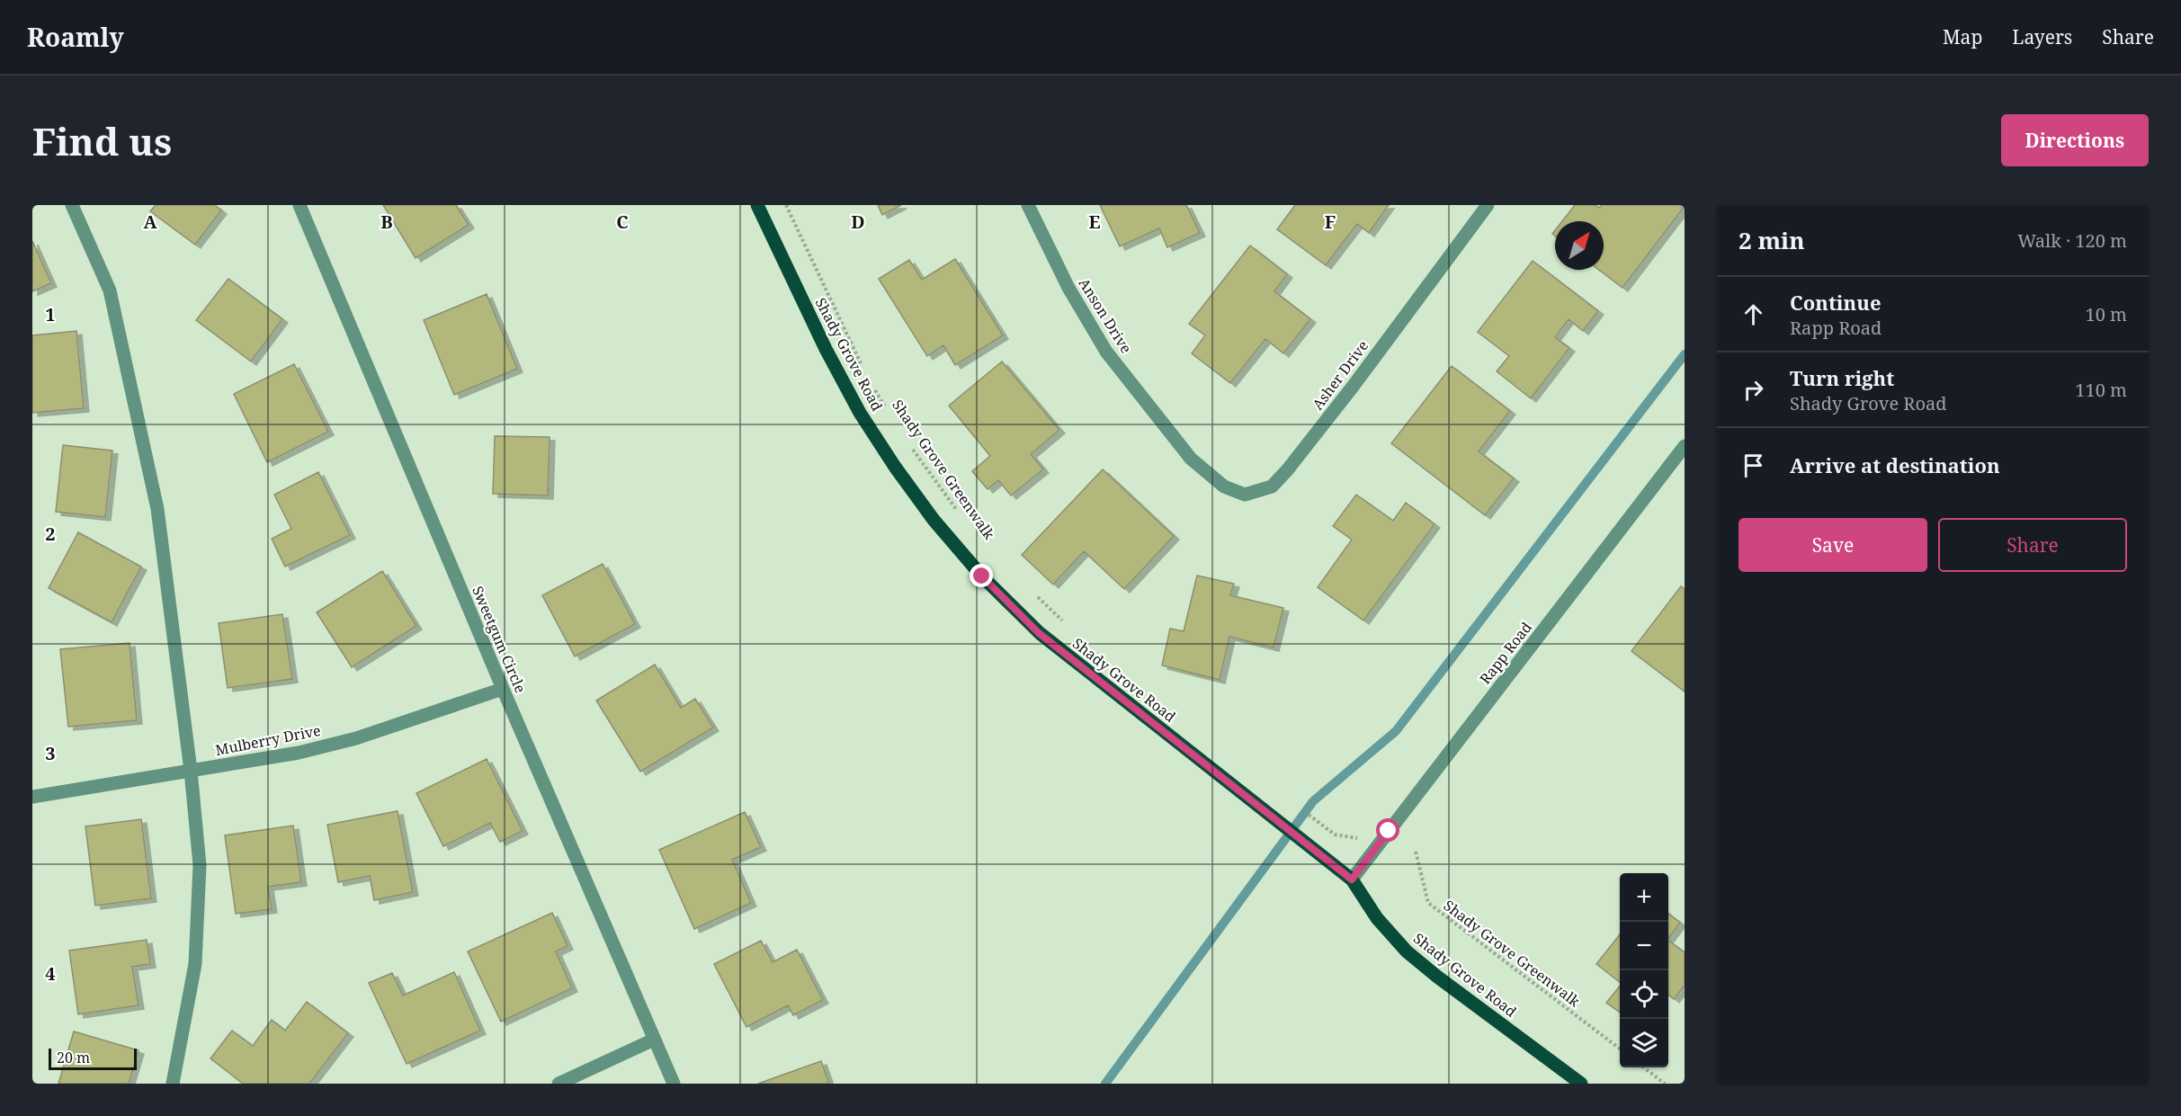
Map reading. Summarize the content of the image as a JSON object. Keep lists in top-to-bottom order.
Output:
{
  "streets": {
    "main road": ["Shady Grove Road"],
    "street": [
      "Anson Drive",
      "Asher Drive",
      "Sweetgum Circle",
      "Rapp Road",
      "Mulberry Drive"
    ],
    "path": ["Shady Grove Greenwalk"]
  },
  "crossings": [
    ["Anson Drive", "Asher Drive"],
    ["Shady Grove Road", "Rapp Road"],
    ["Sweetgum Circle", "Mulberry Drive"]
  ],
  "scale_bar": "20 m",
  "north": "top right",
  "page": {
    "header": "Roamly",
    "nav": ["Map", "Layers", "Share"],
    "buttons": [
      "Directions",
      ["Save", "Share"]
    ],
    "title": "Find us",
    "heading": ["2 min", "Walk · 120 m"],
    "list": [
      ["Continue", "Rapp Road", "10 m"],
      ["Turn right", "Shady Grove Road", "110 m"],
      "Arrive at destination"
    ],
    "map_buttons": ["+", "−"],
    "scale": "20 m"
  },
  "grid": {
    "columns": [
      "A",
      "B",
      "C",
      "D",
      "E",
      "F"
    ],
    "rows": [
      "1",
      "2",
      "3",
      "4"
    ]
  }
}
